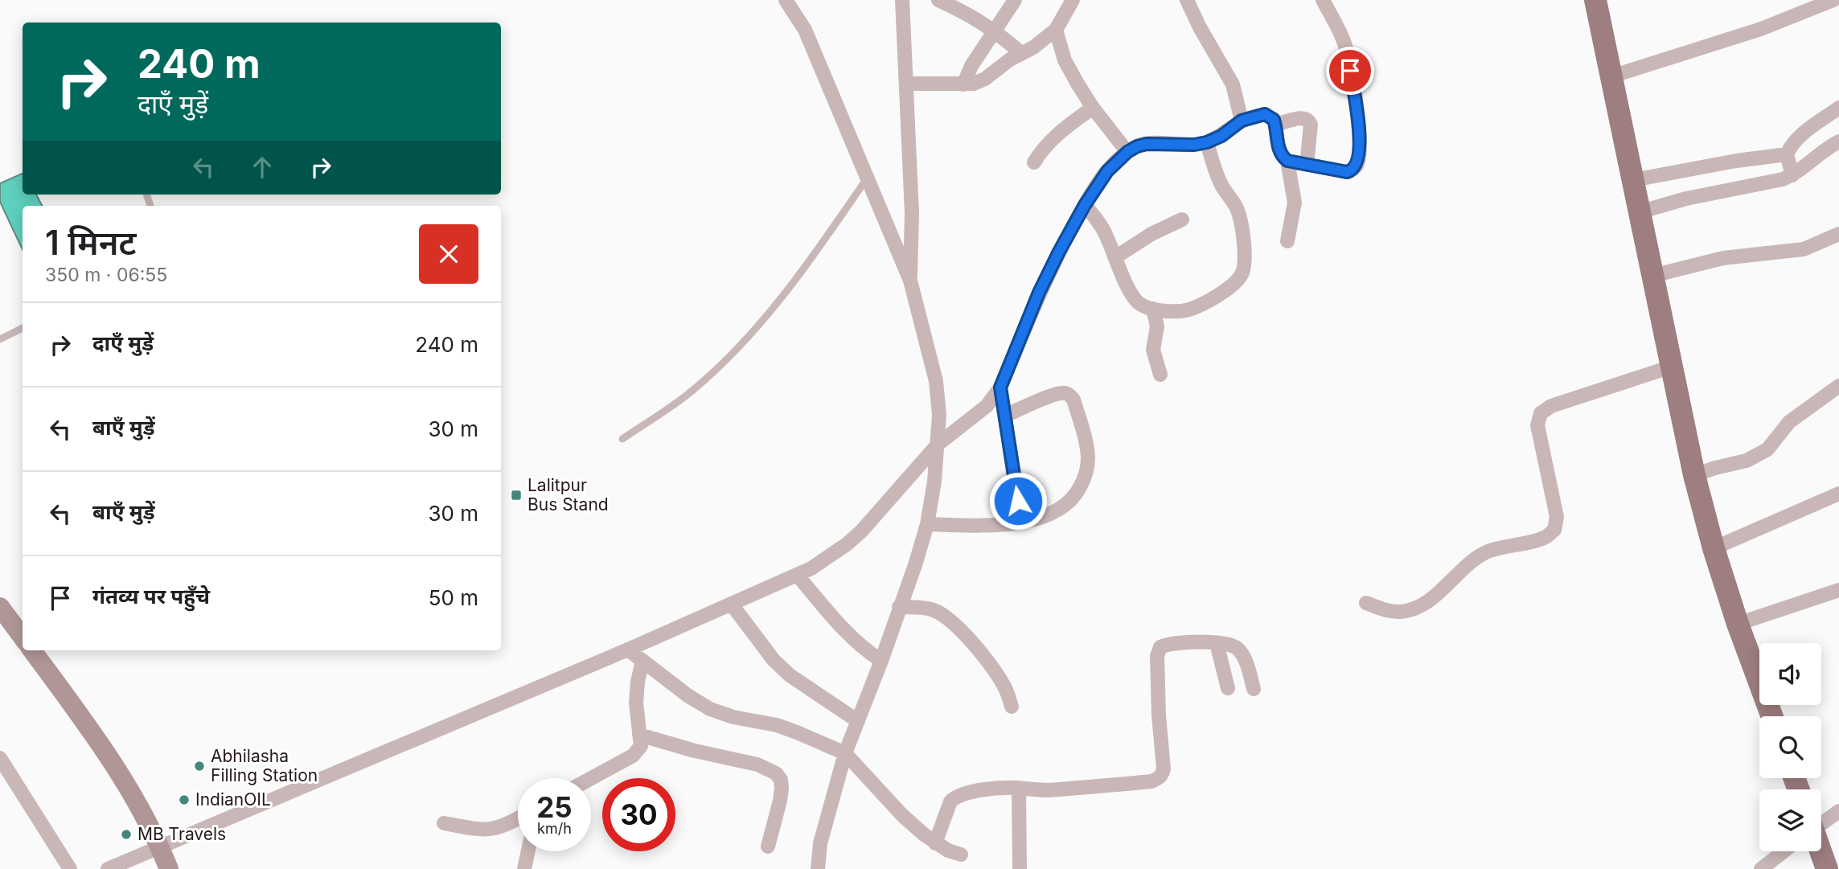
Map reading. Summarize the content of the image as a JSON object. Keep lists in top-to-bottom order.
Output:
{
  "places": {
    "transit": ["Lalitpur Bus Stand"],
    "other": ["Abhilasha Filling Station", "IndianOIL", "MB Travels"]
  },
  "page": {
    "turn": ["240 m", "दाएँ मुड़ें"],
    "heading": ["1 मिनट", "350 m · 06:55"],
    "list": [
      {
        "name": "दाएँ मुड़ें",
        "value": "240 m"
      },
      {
        "name": "बाएँ मुड़ें",
        "value": "30 m"
      },
      {
        "name": "बाएँ मुड़ें",
        "value": "30 m"
      },
      {
        "name": "गंतव्य पर पहुँचे",
        "value": "50 m"
      }
    ],
    "speed": "25 km/h",
    "limit": "30"
  }
}
